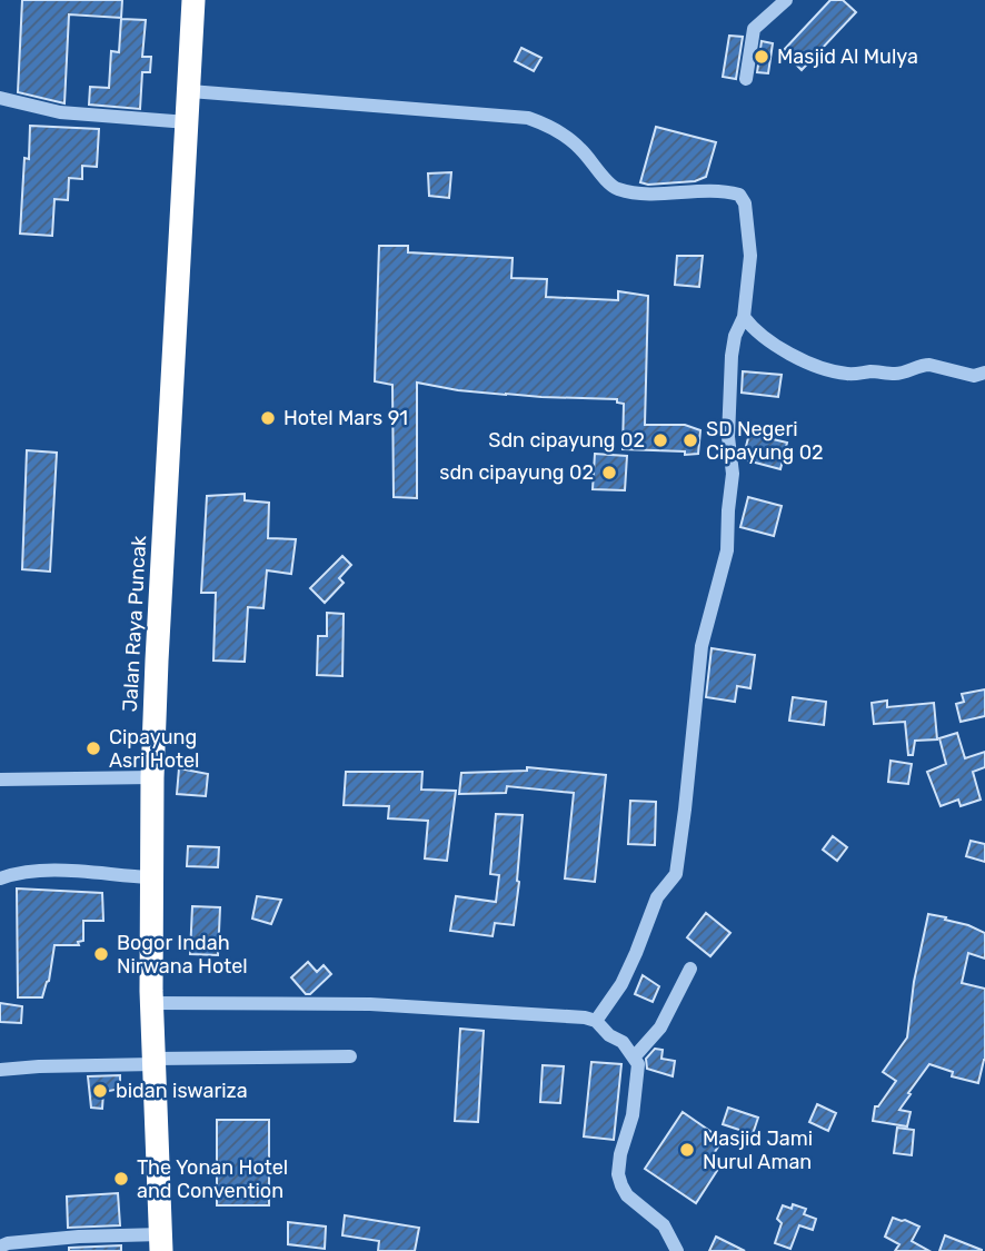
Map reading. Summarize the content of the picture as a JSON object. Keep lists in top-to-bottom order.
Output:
{
  "streets": {
    "highway": ["Jalan Raya Puncak"]
  },
  "places": [
    "Masjid Al Mulya",
    "Hotel Mars 91",
    "Sdn cipayung 02",
    "SD Negeri Cipayung 02",
    "sdn cipayung 02",
    "Cipayung Asri Hotel",
    "Bogor Indah Nirwana Hotel",
    "bidan iswariza",
    "Masjid Jami Nurul Aman",
    "The Yonan Hotel and Convention"
  ]
}
